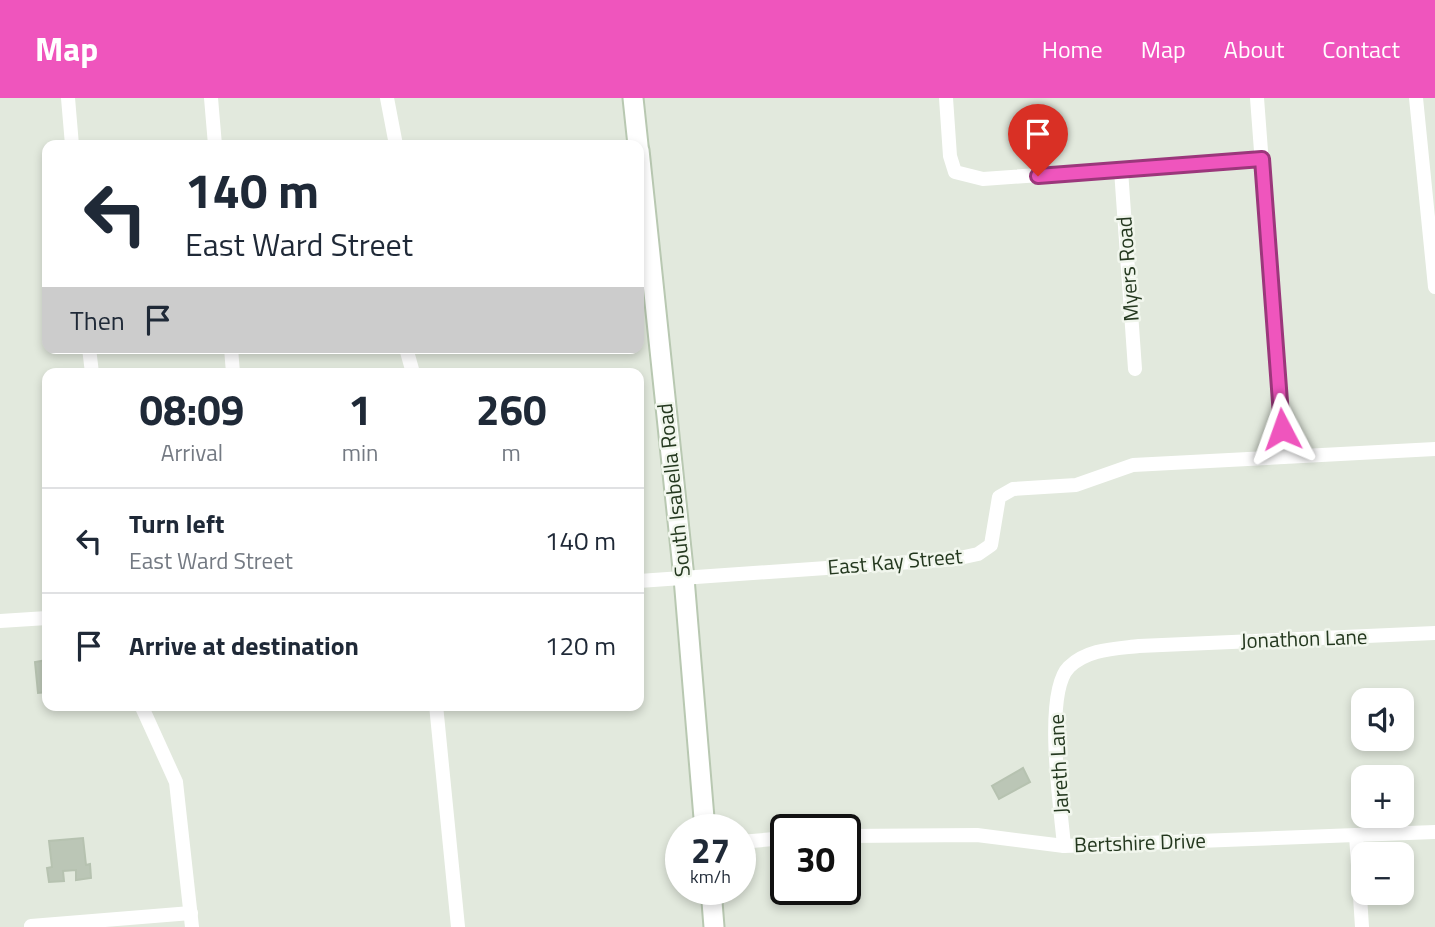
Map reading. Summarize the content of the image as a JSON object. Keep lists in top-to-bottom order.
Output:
{
  "streets": {
    "main road": ["South Isabella Road"],
    "street": [
      "Myers Road",
      "East Kay Street",
      "Jonathon Lane",
      "Jareth Lane",
      "Bertshire Drive"
    ]
  },
  "crossings": [
    ["South Isabella Road", "East Kay Street"],
    ["Jonathon Lane", "Jareth Lane"],
    ["Jareth Lane", "Bertshire Drive"]
  ],
  "page": {
    "header": "Map",
    "nav": [
      "Home",
      "Map",
      "About",
      "Contact"
    ],
    "turn": ["140 m", "East Ward Street"],
    "then": "Then",
    "eta": [
      "08:09",
      "Arrival",
      "1",
      "min",
      "260",
      "m"
    ],
    "list": [
      {
        "name": "Turn left",
        "note": "East Ward Street",
        "value": "140 m"
      },
      {
        "name": "Arrive at destination",
        "value": "120 m"
      }
    ],
    "map_buttons": ["+", "−"],
    "speed": "27 km/h",
    "limit": "30"
  }
}
